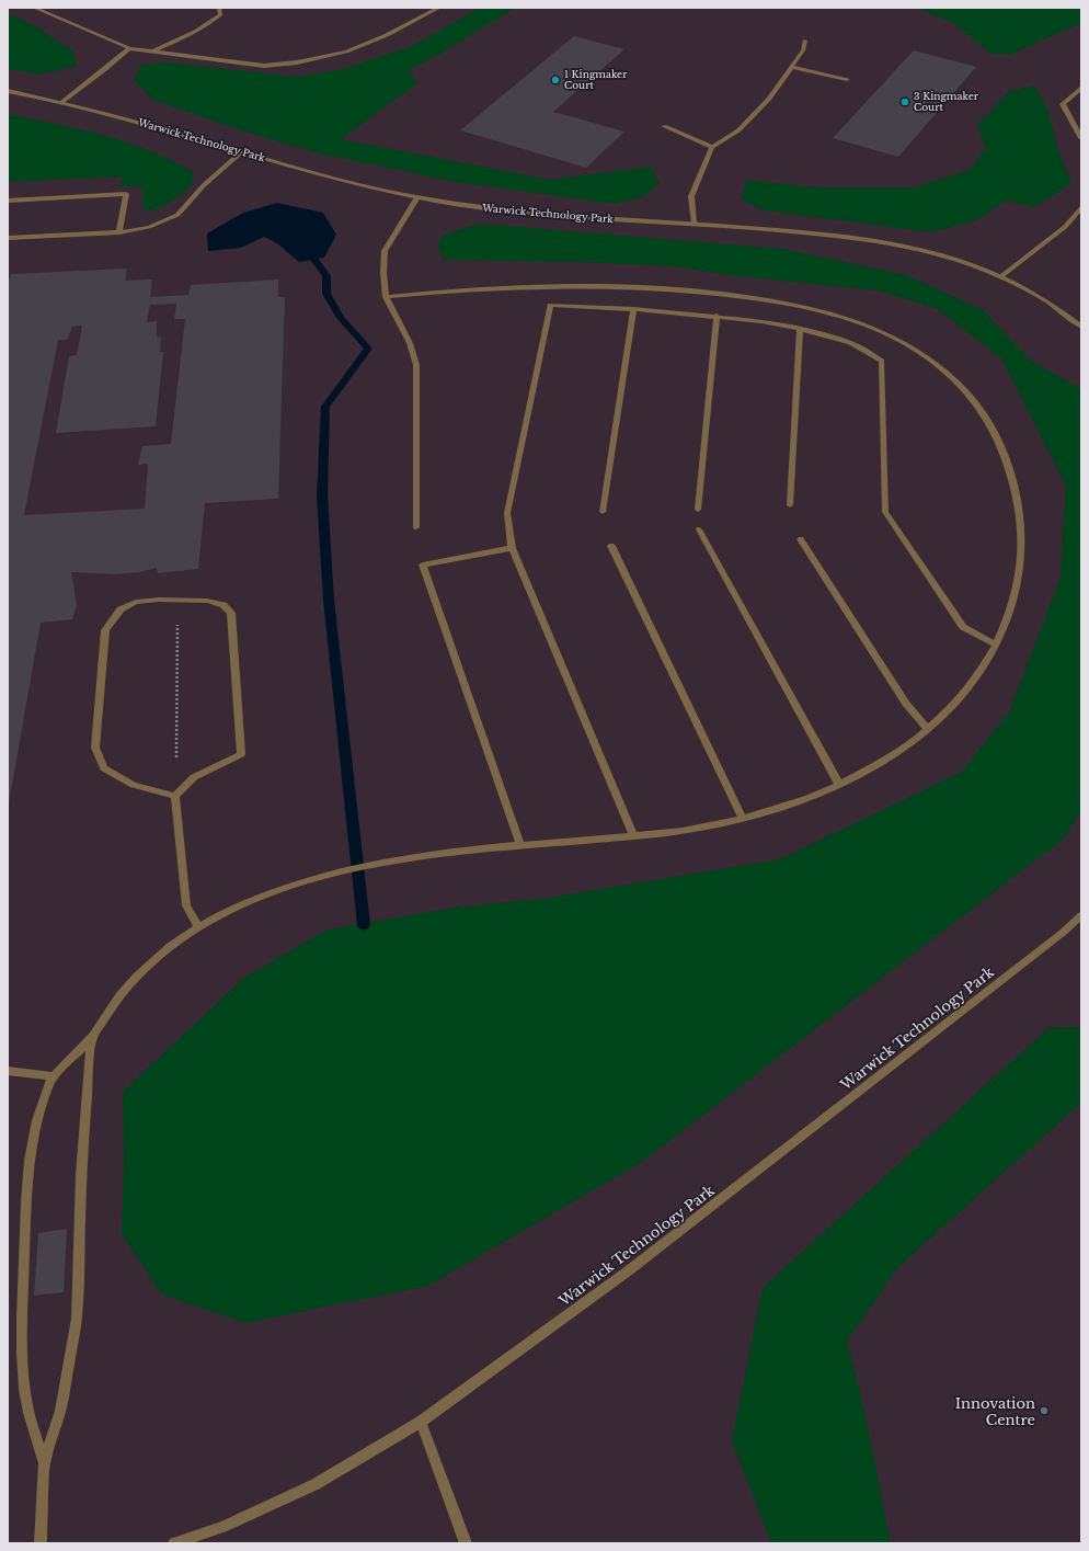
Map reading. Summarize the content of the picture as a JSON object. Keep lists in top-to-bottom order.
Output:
{
  "streets": {
    "street": ["Warwick Technology Park"]
  },
  "places": ["1 Kingmaker Court", "3 Kingmaker Court", "Innovation Centre"]
}
